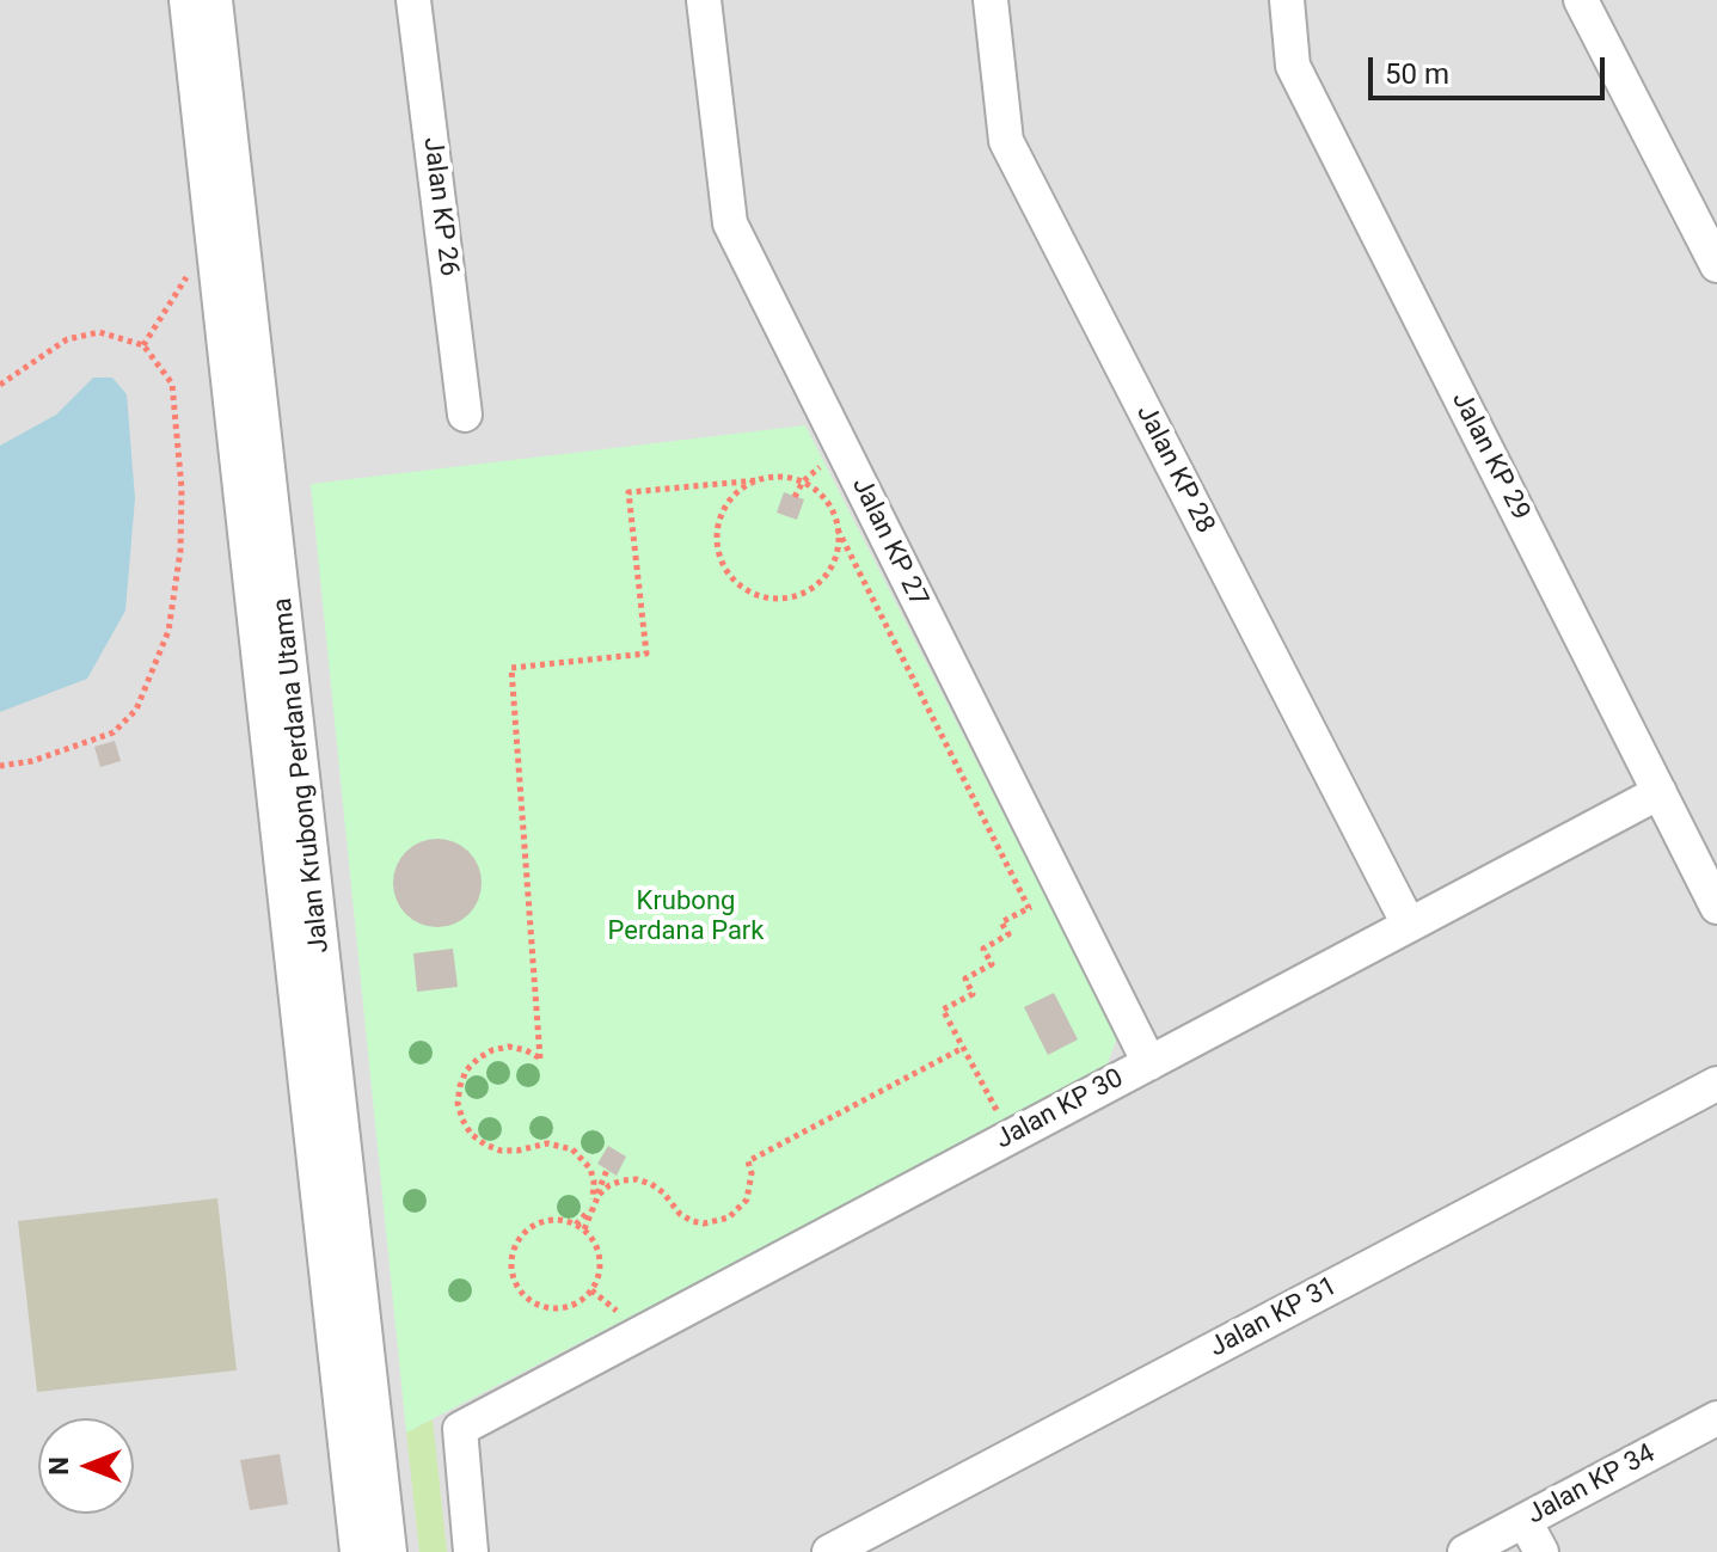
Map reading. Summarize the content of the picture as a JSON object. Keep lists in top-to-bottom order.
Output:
{
  "streets": {
    "street": [
      "Jalan KP 26",
      "Jalan KP 29",
      "Jalan KP 28",
      "Jalan KP 27",
      "Jalan Krubong Perdana Utama",
      "Jalan KP 30",
      "Jalan KP 31",
      "Jalan KP 34"
    ]
  },
  "crossings": [
    ["Jalan KP 29", "Jalan KP 30"],
    ["Jalan KP 28", "Jalan KP 30"],
    ["Jalan KP 27", "Jalan KP 30"]
  ],
  "parks": ["Krubong Perdana Park"],
  "scale_bar": "50 m",
  "north": "left"
}
